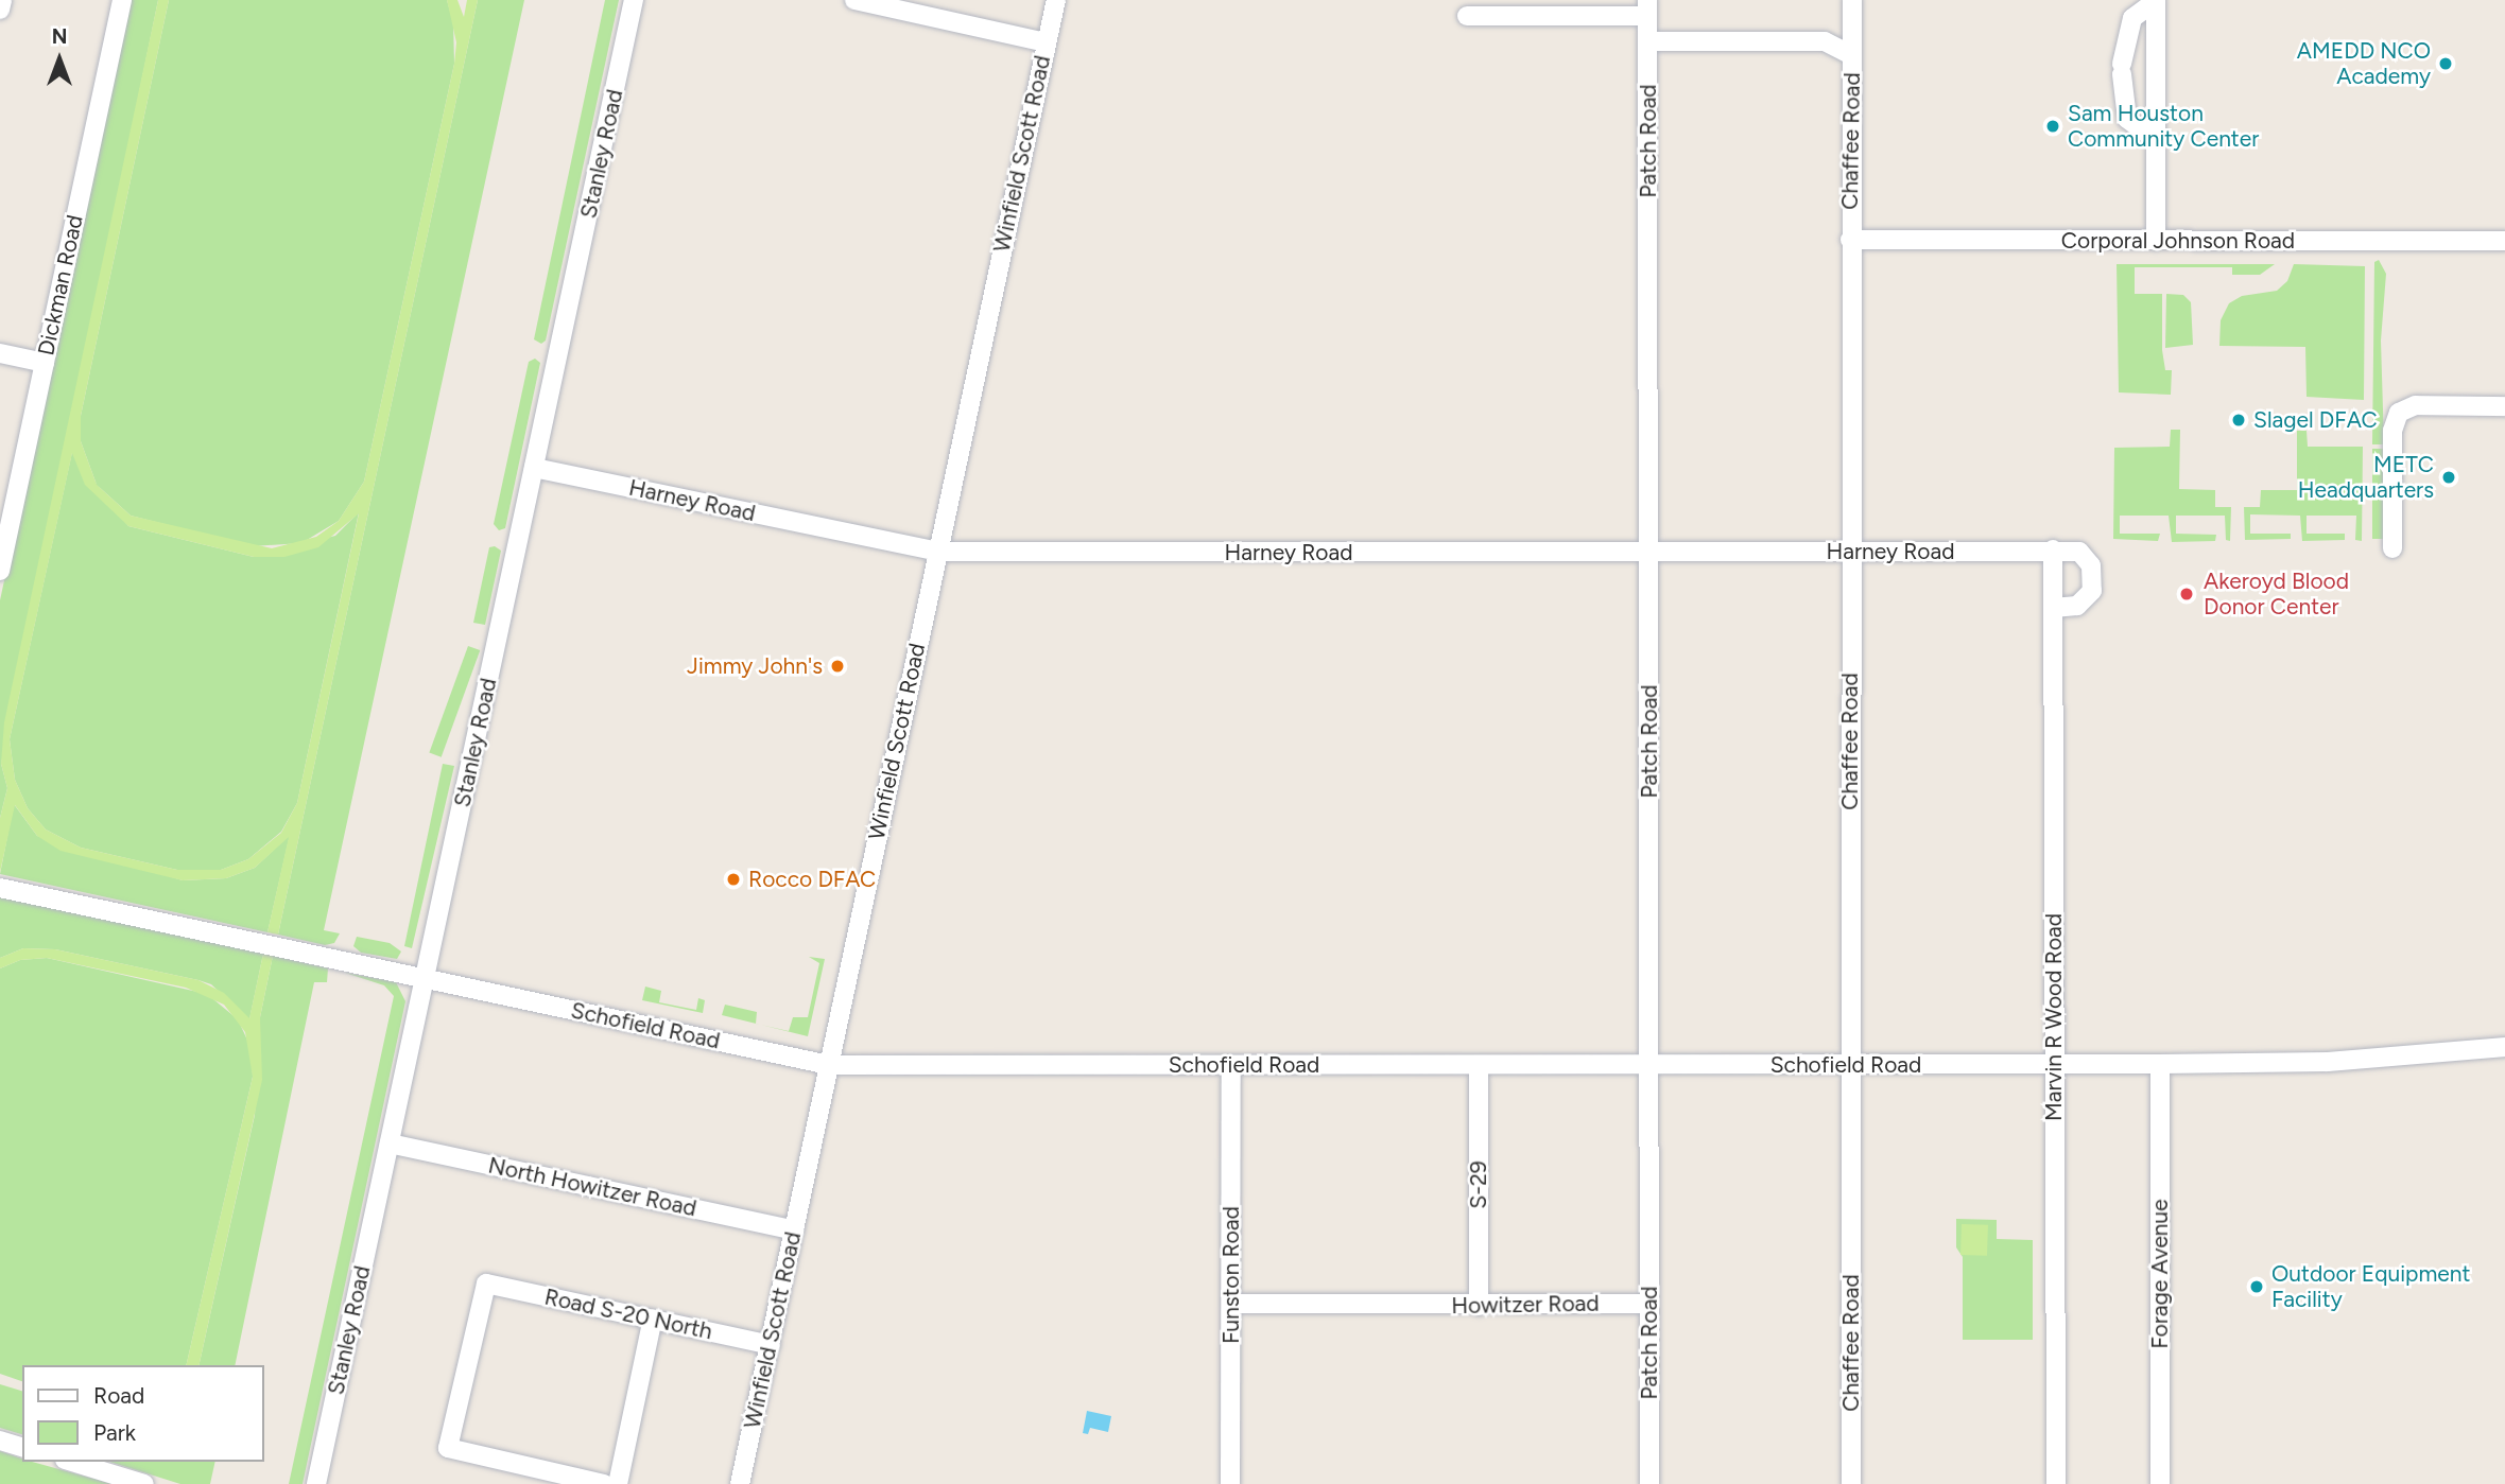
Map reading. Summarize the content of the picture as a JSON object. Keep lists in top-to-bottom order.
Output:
{
  "streets": {
    "street": [
      "Patch Road",
      "Chaffee Road",
      "Stanley Road",
      "Winfield Scott Road",
      "Corporal Johnson Road",
      "Dickman Road",
      "Harney Road",
      "Marvin R Wood Road",
      "Schofield Road",
      "S-29",
      "North Howitzer Road",
      "Forage Avenue",
      "Funston Road",
      "Howitzer Road",
      "Road S-20 North"
    ]
  },
  "crossings": [
    ["Patch Road", "Harney Road"],
    ["Patch Road", "Schofield Road"],
    ["Patch Road", "Howitzer Road"],
    ["Chaffee Road", "Corporal Johnson Road"],
    ["Chaffee Road", "Harney Road"],
    ["Chaffee Road", "Schofield Road"],
    ["Stanley Road", "Harney Road"],
    ["Stanley Road", "Schofield Road"],
    ["Stanley Road", "North Howitzer Road"],
    ["Winfield Scott Road", "Harney Road"],
    ["Winfield Scott Road", "Schofield Road"],
    ["Winfield Scott Road", "North Howitzer Road"],
    ["Winfield Scott Road", "Road S-20 North"],
    ["Harney Road", "Marvin R Wood Road"],
    ["Marvin R Wood Road", "Schofield Road"],
    ["Schofield Road", "S-29"],
    ["Schofield Road", "Forage Avenue"],
    ["Schofield Road", "Funston Road"],
    ["S-29", "Howitzer Road"],
    ["Funston Road", "Howitzer Road"]
  ],
  "places": [
    "AMEDD NCO Academy",
    "Sam Houston Community Center",
    "Slagel DFAC",
    "METC Headquarters",
    "Akeroyd Blood Donor Center",
    "Jimmy John's",
    "Rocco DFAC",
    "Outdoor Equipment Facility"
  ],
  "legend": ["Road", "Park"],
  "north": "top"
}
